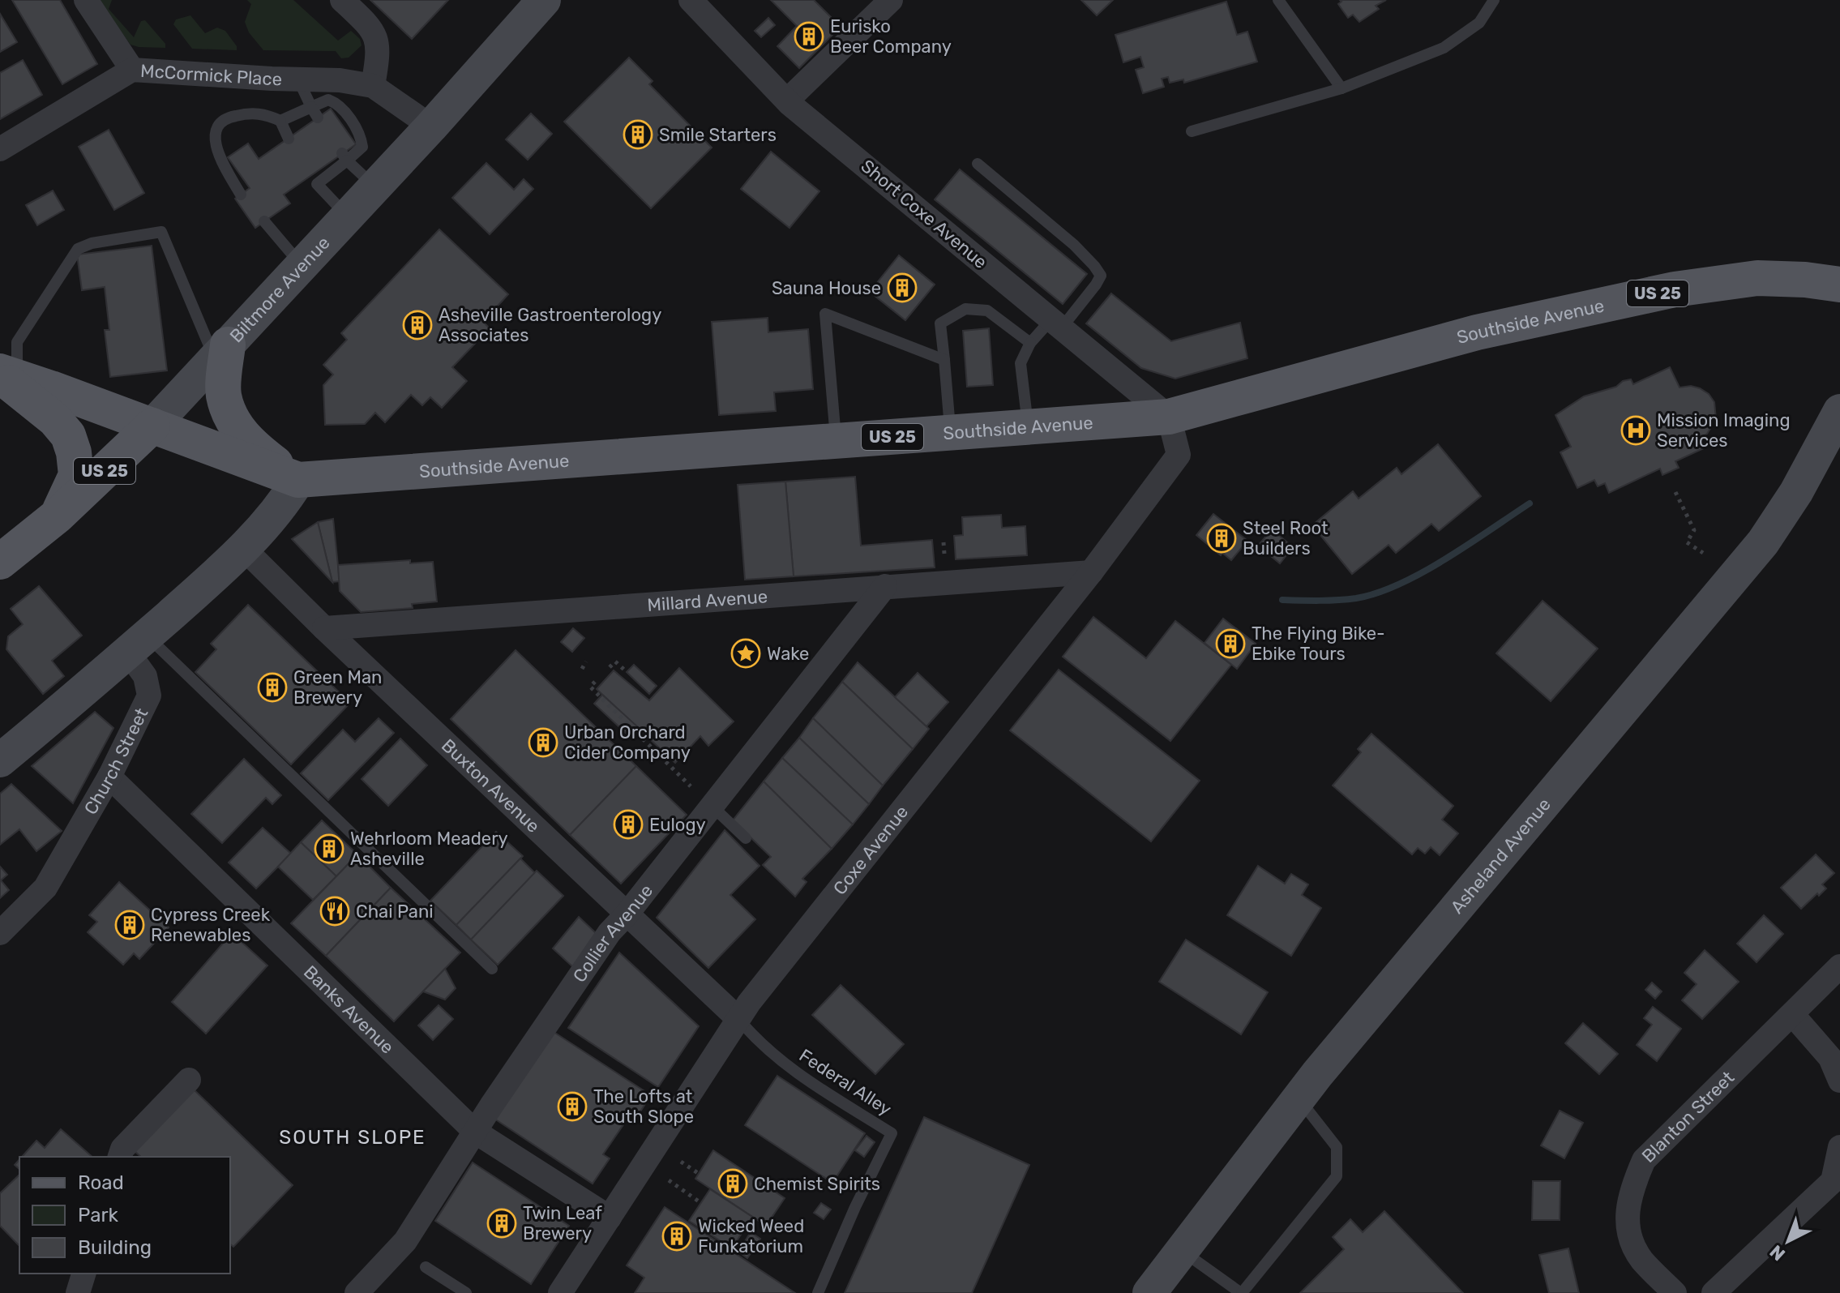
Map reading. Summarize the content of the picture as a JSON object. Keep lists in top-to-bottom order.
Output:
{
  "streets": {
    "main road": [
      "Biltmore Avenue",
      "US 25",
      "Southside Avenue",
      "Asheland Avenue"
    ],
    "street": [
      "McCormick Place",
      "Short Coxe Avenue",
      "Millard Avenue",
      "Church Street",
      "Buxton Avenue",
      "Coxe Avenue",
      "Collier Avenue",
      "Banks Avenue",
      "Blanton Street"
    ],
    "lane": ["Federal Alley"]
  },
  "crossings": [
    ["McCormick Place", "Biltmore Avenue"],
    ["Short Coxe Avenue", "Southside Avenue"],
    ["Short Coxe Avenue", "Coxe Avenue"],
    ["Biltmore Avenue", "Southside Avenue"],
    ["Southside Avenue", "Coxe Avenue"],
    ["Millard Avenue", "Buxton Avenue"],
    ["Millard Avenue", "Coxe Avenue"],
    ["Millard Avenue", "Collier Avenue"],
    ["Church Street", "Banks Avenue"],
    ["Buxton Avenue", "Coxe Avenue"],
    ["Buxton Avenue", "Collier Avenue"],
    ["Buxton Avenue", "Federal Alley"],
    ["Coxe Avenue", "Banks Avenue"],
    ["Coxe Avenue", "Federal Alley"],
    ["Collier Avenue", "Banks Avenue"]
  ],
  "districts": ["SOUTH SLOPE"],
  "places": {
    "building": [
      "Eurisko Beer Company",
      "Smile Starters",
      "Sauna House",
      "Asheville Gastroenterology Associates",
      "Steel Root Builders",
      "The Flying Bike- Ebike Tours",
      "Green Man Brewery",
      "Urban Orchard Cider Company",
      "Eulogy",
      "Wehrloom Meadery Asheville",
      "Cypress Creek Renewables",
      "The Lofts at South Slope",
      "Chemist Spirits",
      "Twin Leaf Brewery",
      "Wicked Weed Funkatorium"
    ],
    "hospital": ["Mission Imaging Services"],
    "place": ["Wake"],
    "restaurant": ["Chai Pani"]
  },
  "legend": ["Road", "Park", "Building"],
  "north": "bottom left"
}
